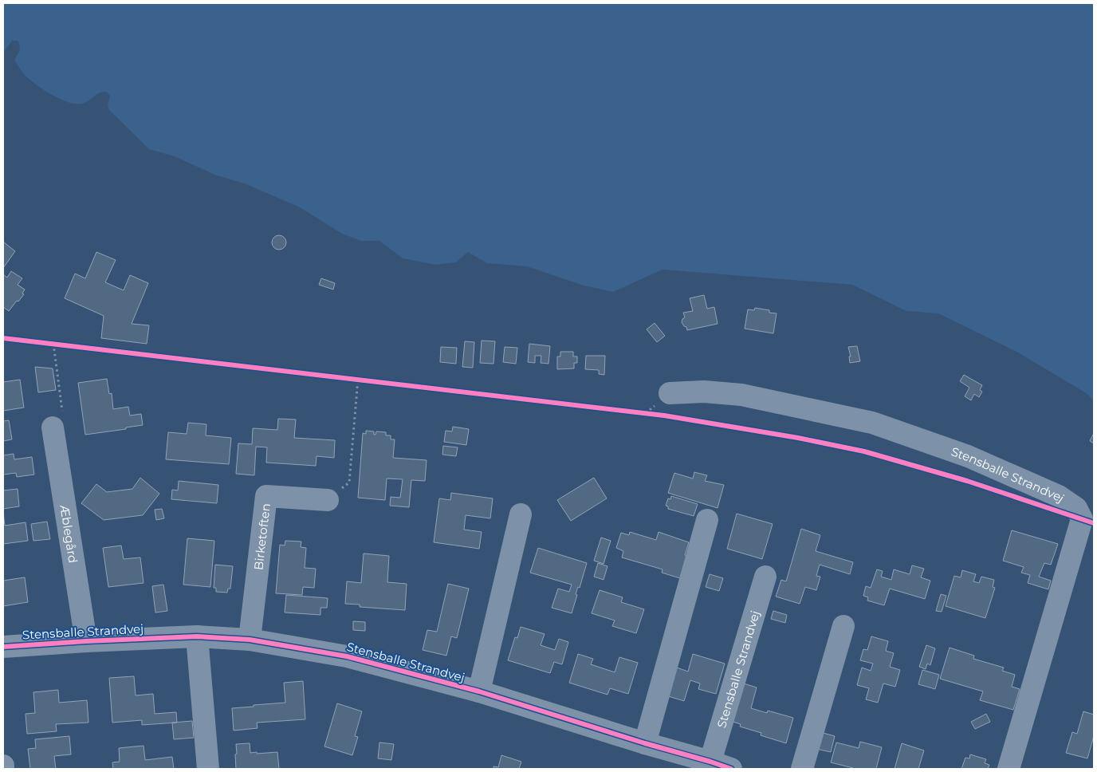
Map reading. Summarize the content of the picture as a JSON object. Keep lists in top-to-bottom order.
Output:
{
  "streets": {
    "street": ["Stensballe Strandvej", "Æblegård", "Birketoften"]
  },
  "crossings": [
    ["Stensballe Strandvej", "Æblegård"],
    ["Stensballe Strandvej", "Birketoften"]
  ]
}
